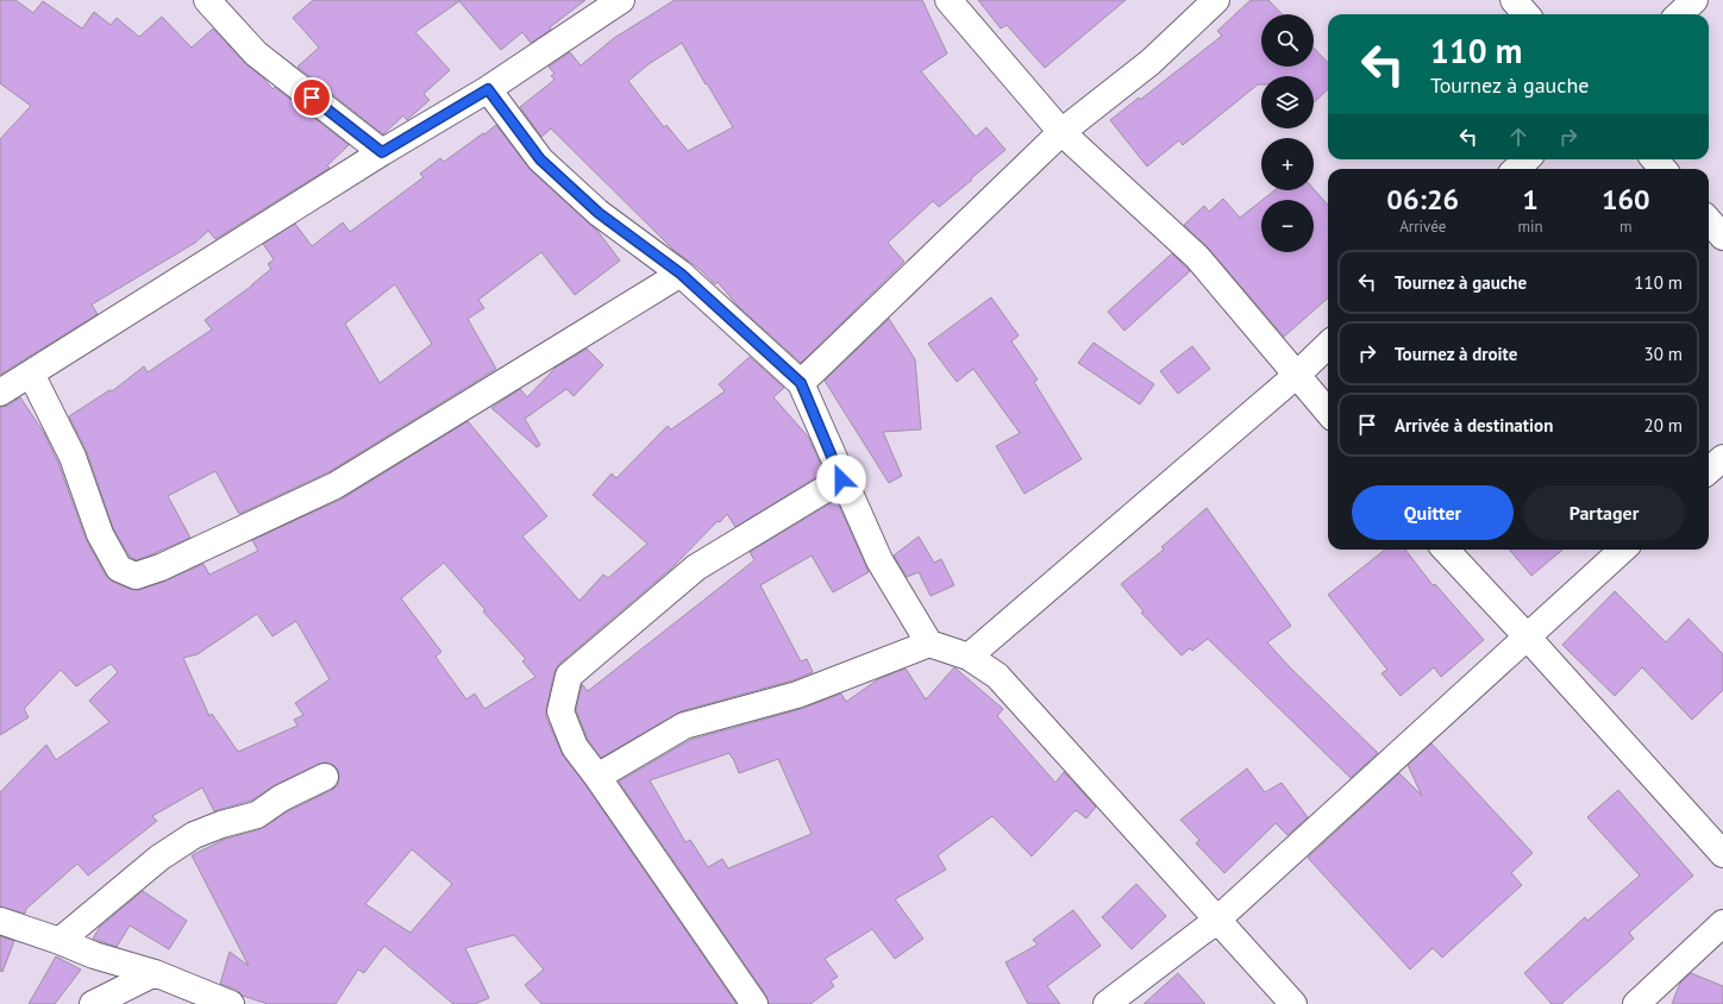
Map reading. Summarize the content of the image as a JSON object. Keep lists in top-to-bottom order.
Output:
{
  "page": {
    "map_buttons": ["+", "−"],
    "turn": ["110 m", "Tournez à gauche"],
    "eta": [
      "06:26",
      "Arrivée",
      "1",
      "min",
      "160",
      "m"
    ],
    "list": [
      {
        "name": "Tournez à gauche",
        "value": "110 m"
      },
      {
        "name": "Tournez à droite",
        "value": "30 m"
      },
      {
        "name": "Arrivée à destination",
        "value": "20 m"
      }
    ],
    "buttons": ["Quitter", "Partager"]
  }
}
